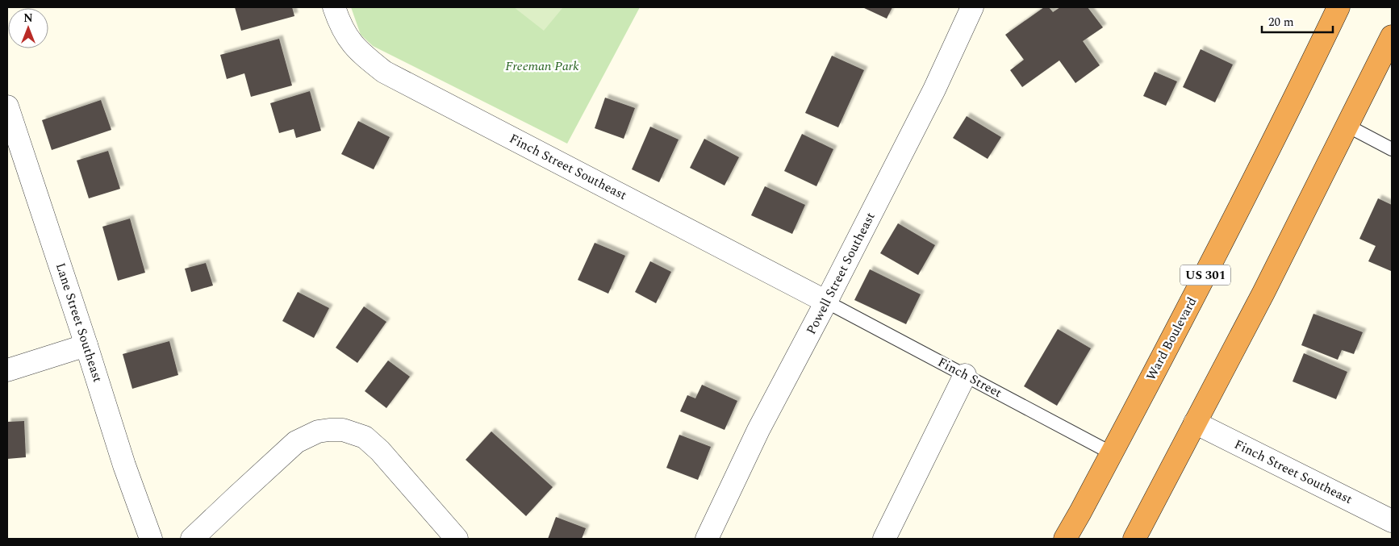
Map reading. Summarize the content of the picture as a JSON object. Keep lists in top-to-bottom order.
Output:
{
  "streets": {
    "highway": ["US 301", "Ward Boulevard"],
    "street": ["Finch Street Southeast", "Powell Street Southeast", "Lane Street Southeast"],
    "lane": ["Finch Street"]
  },
  "crossings": [
    ["Finch Street Southeast", "Powell Street Southeast"],
    ["Finch Street Southeast", "Finch Street"],
    ["Powell Street Southeast", "Finch Street"],
    ["Ward Boulevard", "Finch Street"]
  ],
  "parks": ["Freeman Park"],
  "scale_bar": "20 m",
  "north": "top"
}
